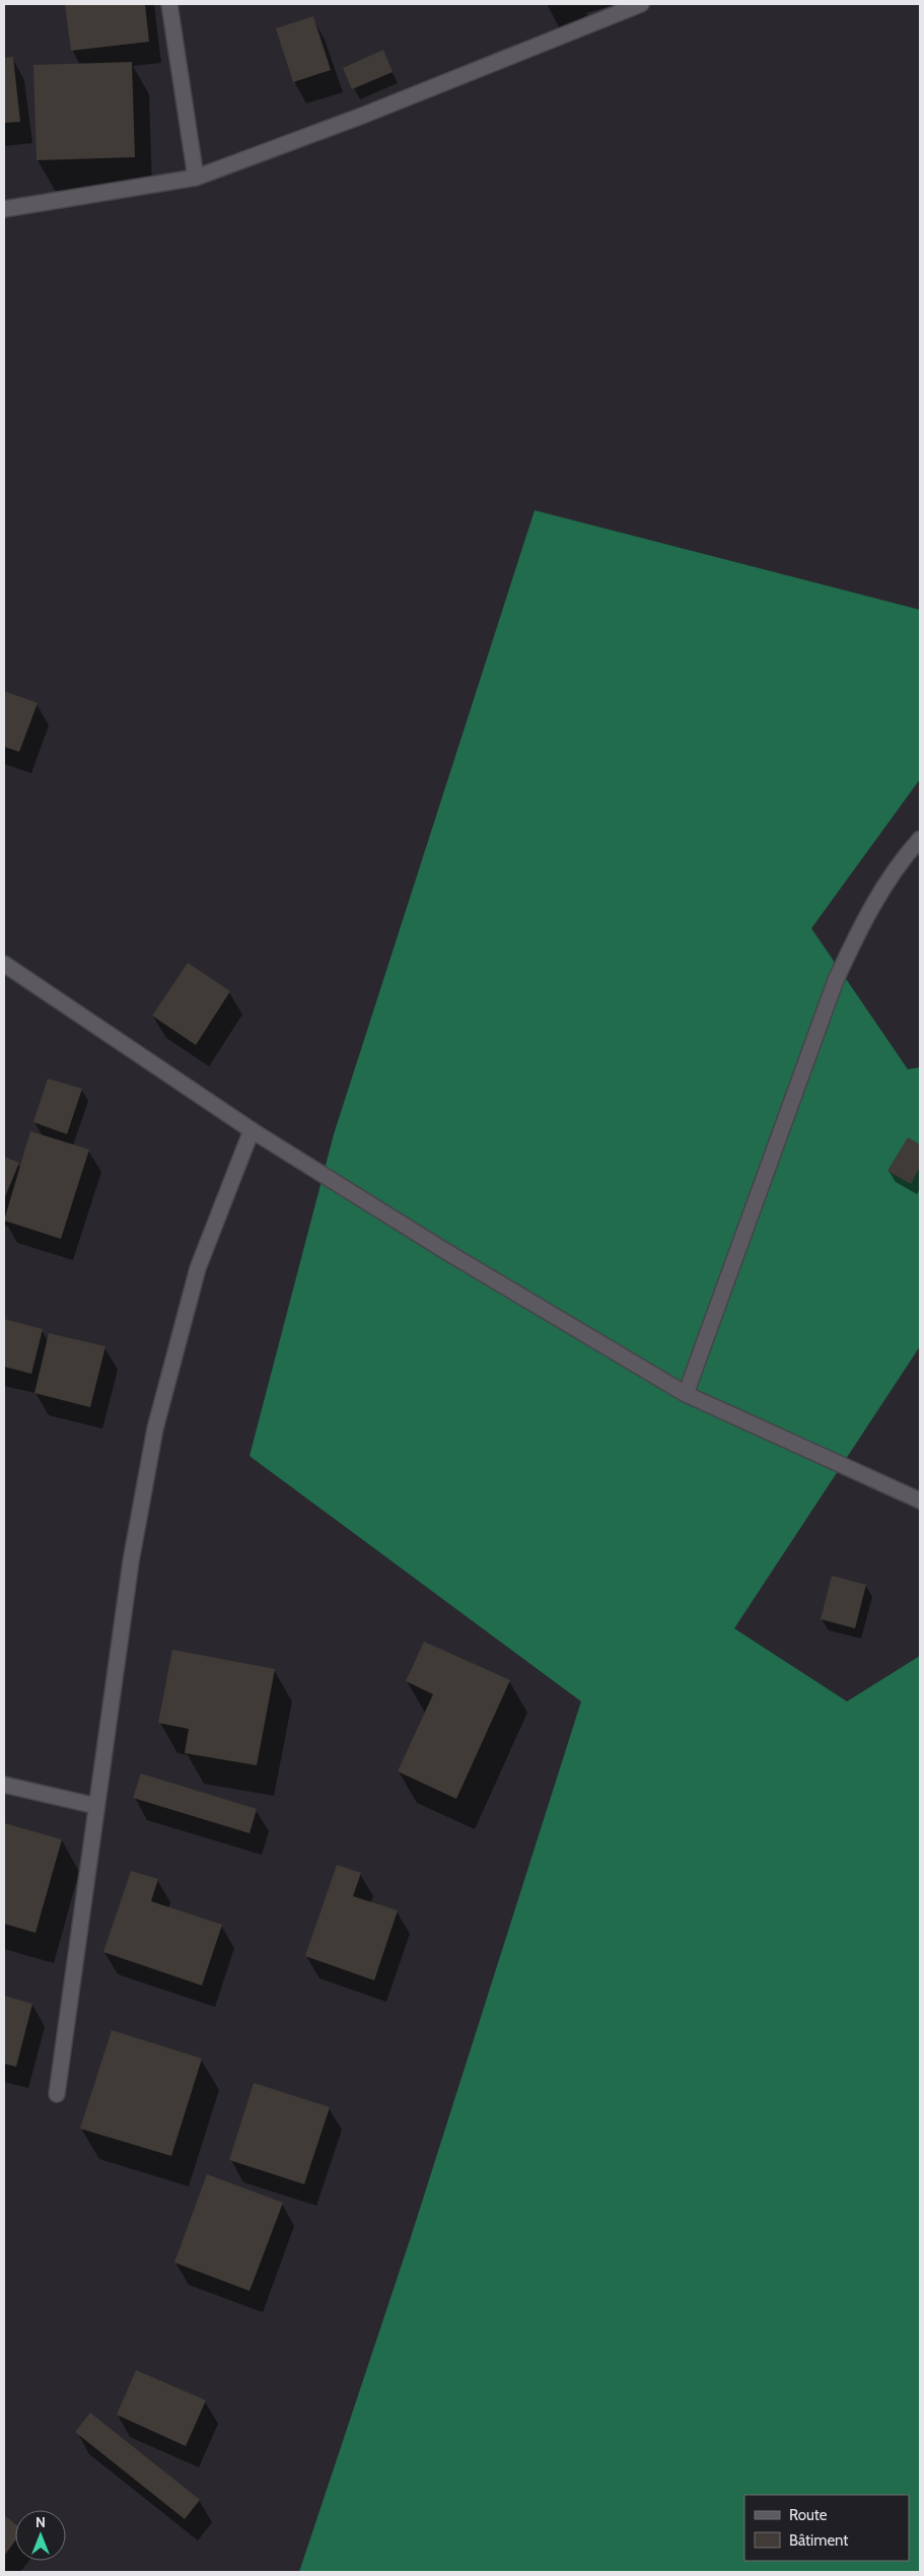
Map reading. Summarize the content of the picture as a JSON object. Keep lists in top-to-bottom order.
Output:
{
  "legend": ["Route", "Bâtiment"],
  "north": "top"
}
